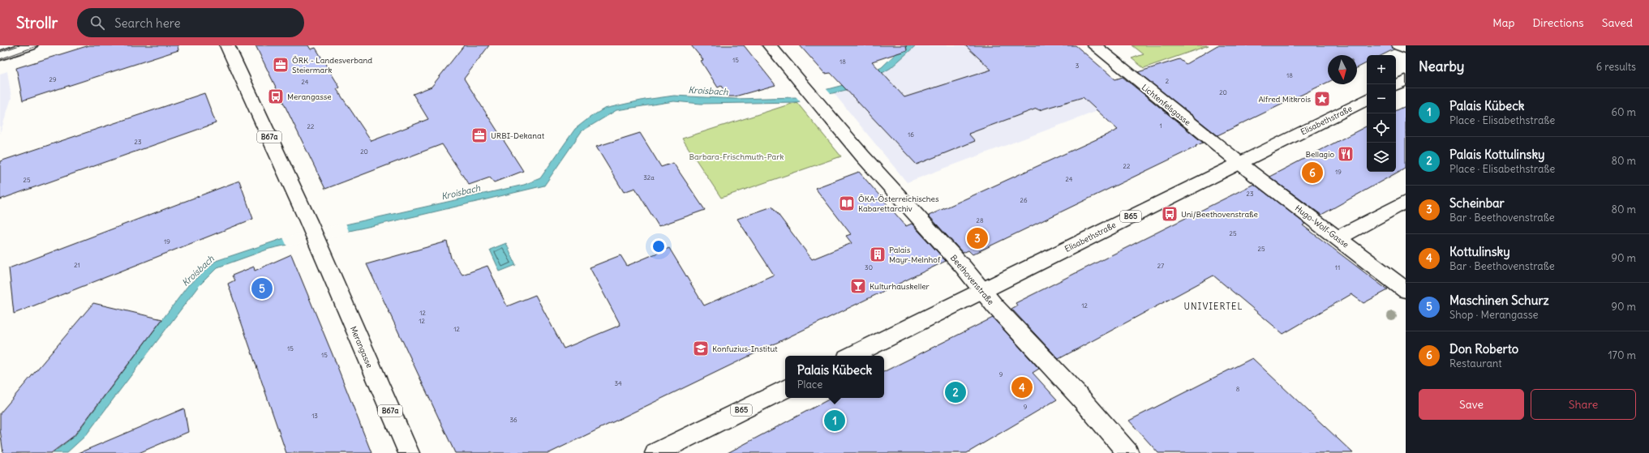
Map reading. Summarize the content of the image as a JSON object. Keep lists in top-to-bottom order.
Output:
{
  "streets": {
    "main road": [
      "Lichtenfelsgasse",
      "Elisabethstraße",
      "B67a",
      "B65",
      "Hugo-Wolf-Gasse",
      "Beethovenstraße",
      "Merangasse"
    ]
  },
  "crossings": [
    ["Lichtenfelsgasse", "Elisabethstraße"],
    ["Lichtenfelsgasse", "Hugo-Wolf-Gasse"],
    ["Elisabethstraße", "Hugo-Wolf-Gasse"],
    ["Elisabethstraße", "Beethovenstraße"]
  ],
  "districts": ["UNIVIERTEL"],
  "water": ["Kroisbach"],
  "parks": ["Barbara-Frischmuth-Park"],
  "places": {
    "office": ["ÖRK - Landesverband Steiermark", "URBI-Dekanat"],
    "bus stop": ["Merangasse", "Uni/Beethovenstraße"],
    "place": ["Alfred Mitkrois"],
    "restaurant": ["Bellagio"],
    "library": ["ÖKA-Österreichisches Kabarettarchiv"],
    "building": ["Palais Mayr-Melnhof"],
    "bar": ["Kulturhauskeller"],
    "school or university": ["Konfuzius-Institut"]
  },
  "house_numbers": [
    "15",
    "18",
    "3",
    "18",
    "29",
    "2",
    "24",
    "20",
    "1",
    "22",
    "16",
    "23",
    "20",
    "22",
    "19",
    "32a",
    "24",
    "25",
    "23",
    "26",
    "28",
    "25",
    "19",
    "25",
    "21",
    "27",
    "30",
    "11",
    "12",
    "12",
    "12",
    "12",
    "15",
    "15",
    "9",
    "34",
    "8",
    "9",
    "13",
    "36"
  ],
  "north": "bottom",
  "page": {
    "header": "Strollr",
    "search": "Search here",
    "nav": ["Map", "Directions", "Saved"],
    "heading": ["Nearby", "6 results"],
    "map_buttons": ["+", "−"],
    "list": [
      {
        "mark": "1",
        "name": "Palais Kübeck",
        "note": "Place · Elisabethstraße",
        "value": "60 m"
      },
      {
        "mark": "2",
        "name": "Palais Kottulinsky",
        "note": "Place · Elisabethstraße",
        "value": "80 m"
      },
      {
        "mark": "3",
        "name": "Scheinbar",
        "note": "Bar · Beethovenstraße",
        "value": "80 m"
      },
      {
        "mark": "4",
        "name": "Kottulinsky",
        "note": "Bar · Beethovenstraße",
        "value": "90 m"
      },
      {
        "mark": "5",
        "name": "Maschinen Schurz",
        "note": "Shop · Merangasse",
        "value": "90 m"
      },
      {
        "mark": "6",
        "name": "Don Roberto",
        "note": "Restaurant",
        "value": "170 m"
      }
    ],
    "pins": [
      "6",
      "3",
      "5",
      "4",
      "2",
      "1"
    ],
    "popup": ["Palais Kübeck", "Place"],
    "buttons": ["Save", "Share"]
  }
}
